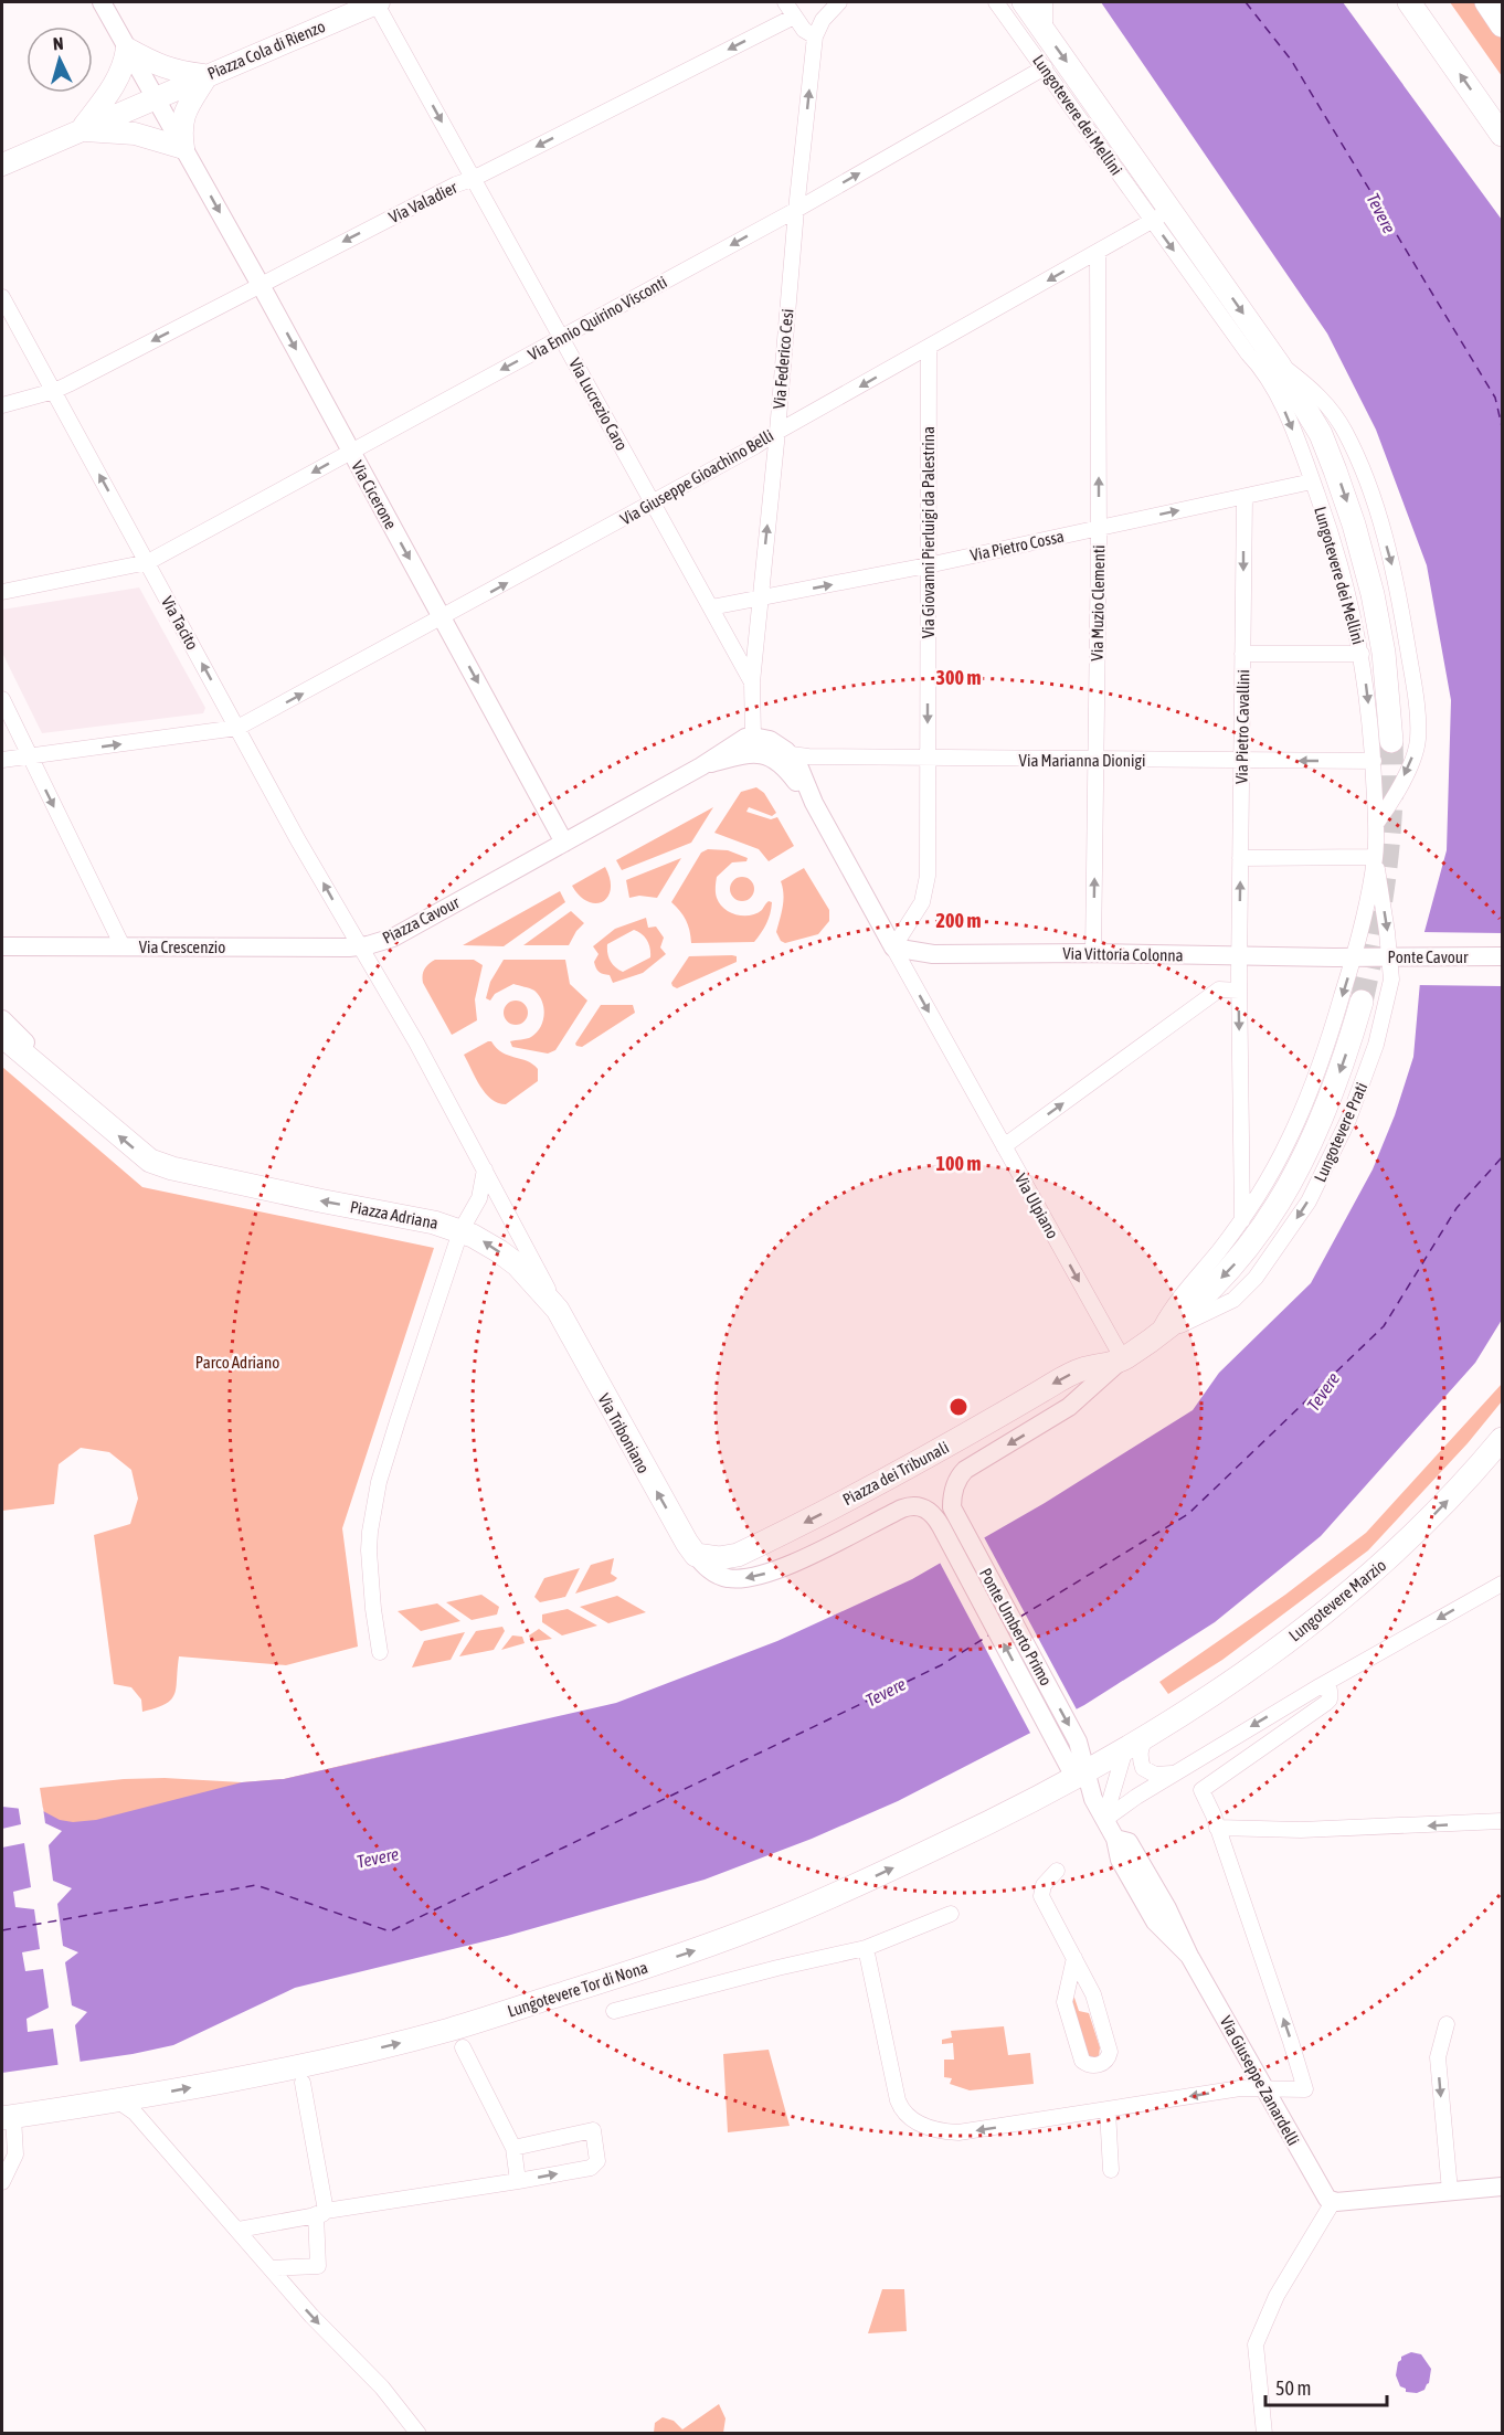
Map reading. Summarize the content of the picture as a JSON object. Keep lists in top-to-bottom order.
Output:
{
  "streets": {
    "main road": [
      "Piazza Cola di Rienzo",
      "Lungotevere dei Mellini",
      "Lungotevere Prati",
      "Piazza Adriana",
      "Via Triboniano",
      "Piazza dei Tribunali",
      "Lungotevere Marzio",
      "Lungotevere Tor di Nona"
    ],
    "street": [
      "Via Valadier",
      "Via Ennio Quirino Visconti",
      "Via Federico Cesi",
      "Via Lucrezio Caro",
      "Via Giuseppe Gioachino Belli",
      "Via Cicerone",
      "Via Giovanni Pierluigi da Palestrina",
      "Via Pietro Cossa",
      "Via Muzio Clementi",
      "Via Tacito",
      "Via Pietro Cavallini",
      "Via Marianna Dionigi",
      "Piazza Cavour",
      "Via Crescenzio",
      "Via Vittoria Colonna",
      "Ponte Cavour",
      "Via Ulpiano",
      "Ponte Umberto Primo",
      "Via Giuseppe Zanardelli"
    ]
  },
  "crossings": [
    ["Piazza Cola di Rienzo", "Via Lucrezio Caro"],
    ["Lungotevere dei Mellini", "Via Ennio Quirino Visconti"],
    ["Lungotevere dei Mellini", "Via Giuseppe Gioachino Belli"],
    ["Lungotevere dei Mellini", "Via Pietro Cossa"],
    ["Lungotevere dei Mellini", "Via Pietro Cavallini"],
    ["Lungotevere dei Mellini", "Via Marianna Dionigi"],
    ["Lungotevere dei Mellini", "Via Vittoria Colonna"],
    ["Lungotevere dei Mellini", "Ponte Cavour"],
    ["Lungotevere dei Mellini", "Lungotevere Prati"],
    ["Via Valadier", "Via Lucrezio Caro"],
    ["Via Valadier", "Via Cicerone"],
    ["Via Valadier", "Via Tacito"],
    ["Via Ennio Quirino Visconti", "Via Federico Cesi"],
    ["Via Ennio Quirino Visconti", "Via Lucrezio Caro"],
    ["Via Ennio Quirino Visconti", "Via Cicerone"],
    ["Via Ennio Quirino Visconti", "Via Tacito"],
    ["Via Federico Cesi", "Via Lucrezio Caro"],
    ["Via Federico Cesi", "Via Giuseppe Gioachino Belli"],
    ["Via Federico Cesi", "Via Pietro Cossa"],
    ["Via Lucrezio Caro", "Via Giuseppe Gioachino Belli"],
    ["Via Lucrezio Caro", "Via Pietro Cossa"],
    ["Via Giuseppe Gioachino Belli", "Via Cicerone"],
    ["Via Giuseppe Gioachino Belli", "Via Giovanni Pierluigi da Palestrina"],
    ["Via Giuseppe Gioachino Belli", "Via Muzio Clementi"],
    ["Via Giuseppe Gioachino Belli", "Via Tacito"],
    ["Via Cicerone", "Piazza Cavour"],
    ["Via Giovanni Pierluigi da Palestrina", "Via Pietro Cossa"],
    ["Via Giovanni Pierluigi da Palestrina", "Via Marianna Dionigi"],
    ["Via Giovanni Pierluigi da Palestrina", "Piazza Cavour"],
    ["Via Giovanni Pierluigi da Palestrina", "Via Vittoria Colonna"],
    ["Via Giovanni Pierluigi da Palestrina", "Via Ulpiano"],
    ["Via Pietro Cossa", "Via Muzio Clementi"],
    ["Via Pietro Cossa", "Via Pietro Cavallini"],
    ["Via Muzio Clementi", "Via Marianna Dionigi"],
    ["Via Muzio Clementi", "Via Vittoria Colonna"],
    ["Via Tacito", "Piazza Cavour"],
    ["Via Tacito", "Via Crescenzio"],
    ["Via Pietro Cavallini", "Via Marianna Dionigi"],
    ["Via Pietro Cavallini", "Via Vittoria Colonna"],
    ["Via Pietro Cavallini", "Lungotevere Prati"],
    ["Via Marianna Dionigi", "Piazza Cavour"],
    ["Piazza Cavour", "Via Crescenzio"],
    ["Piazza Cavour", "Via Vittoria Colonna"],
    ["Piazza Cavour", "Via Ulpiano"],
    ["Piazza Cavour", "Via Triboniano"],
    ["Via Vittoria Colonna", "Ponte Cavour"],
    ["Via Vittoria Colonna", "Via Ulpiano"],
    ["Ponte Cavour", "Lungotevere Prati"],
    ["Lungotevere Prati", "Via Ulpiano"],
    ["Lungotevere Prati", "Piazza dei Tribunali"],
    ["Via Ulpiano", "Piazza dei Tribunali"],
    ["Piazza Adriana", "Via Triboniano"],
    ["Via Triboniano", "Piazza dei Tribunali"],
    ["Piazza dei Tribunali", "Ponte Umberto Primo"],
    ["Lungotevere Marzio", "Ponte Umberto Primo"],
    ["Lungotevere Marzio", "Lungotevere Tor di Nona"],
    ["Lungotevere Marzio", "Via Giuseppe Zanardelli"],
    ["Ponte Umberto Primo", "Lungotevere Tor di Nona"],
    ["Ponte Umberto Primo", "Via Giuseppe Zanardelli"],
    ["Lungotevere Tor di Nona", "Via Giuseppe Zanardelli"]
  ],
  "one_way": [
    "Via Valadier",
    "Via Federico Cesi",
    "Via Cicerone",
    "Via Pietro Cossa",
    "Via Muzio Clementi",
    "Via Tacito",
    "Lungotevere Prati",
    "Via Ulpiano",
    "Piazza Adriana",
    "Piazza dei Tribunali",
    "Lungotevere Marzio",
    "Lungotevere Tor di Nona"
  ],
  "water": ["Tevere"],
  "parks": ["Parco Adriano"],
  "scale_bar": "50 m",
  "north": "top",
  "rings": ["300 m", "200 m", "100 m"]
}
